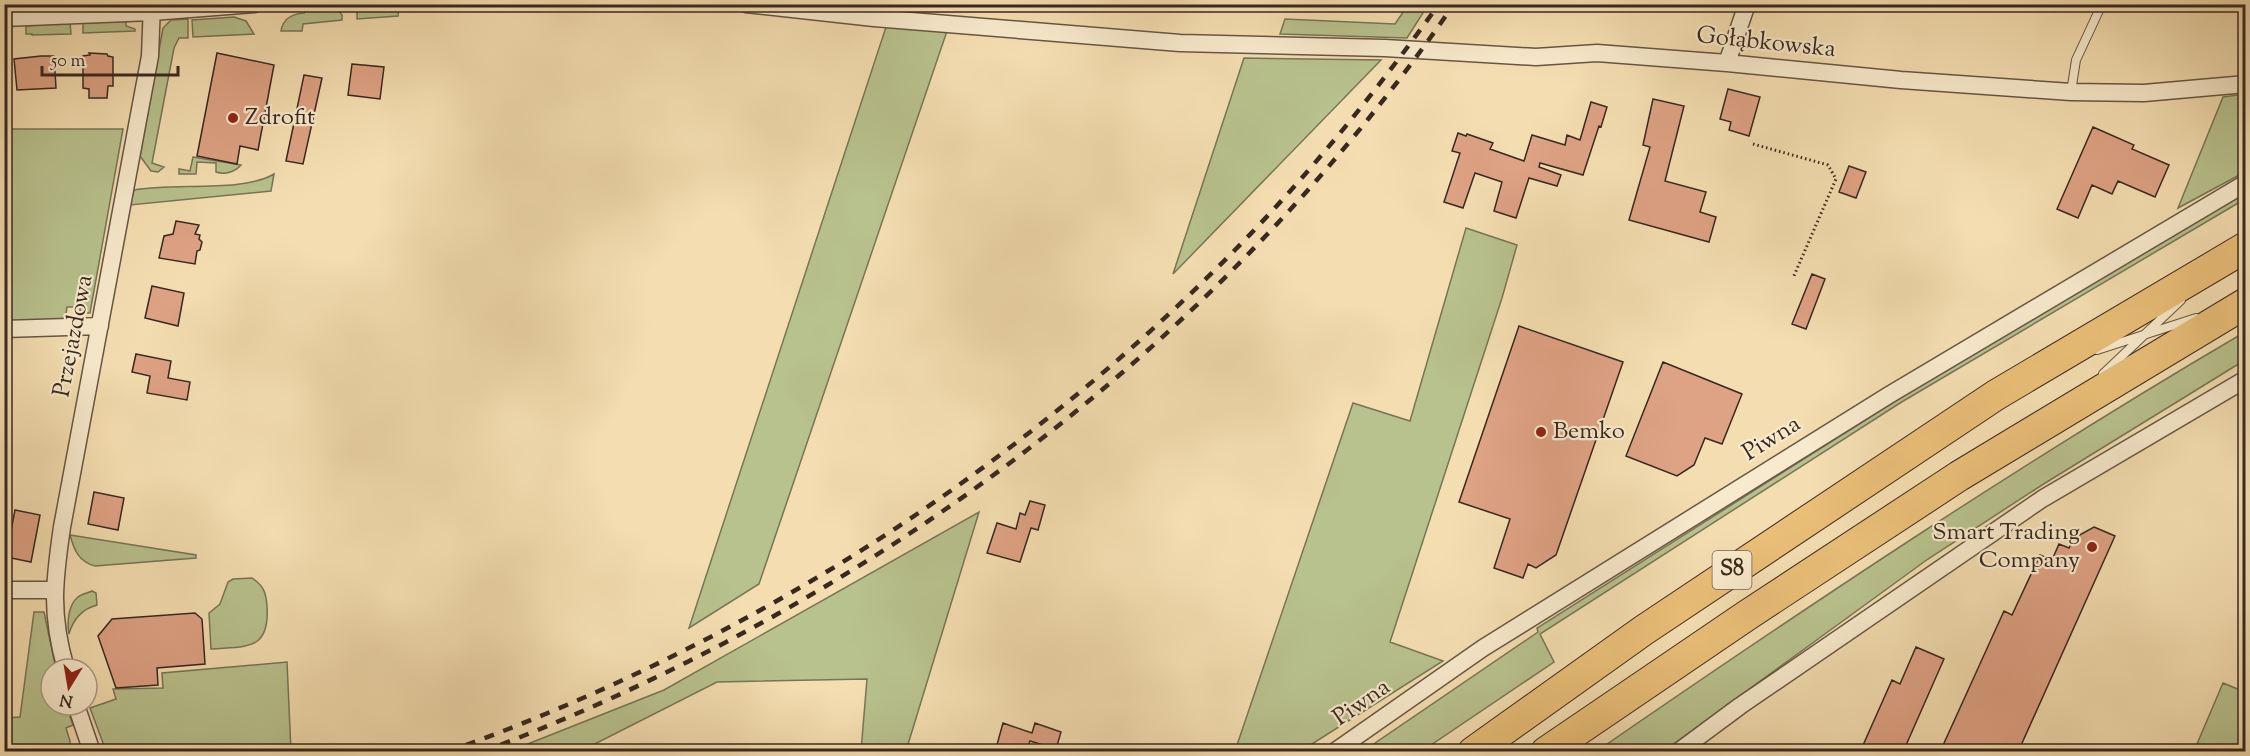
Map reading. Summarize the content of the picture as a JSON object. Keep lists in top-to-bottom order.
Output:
{
  "streets": {
    "highway": ["S8"],
    "street": ["Gołąbkowska", "Przejazdowa", "Piwna"]
  },
  "places": ["Zdrofit", "Bemko", "Smart Trading Company"],
  "scale_bar": "50 m",
  "north": "bottom"
}
